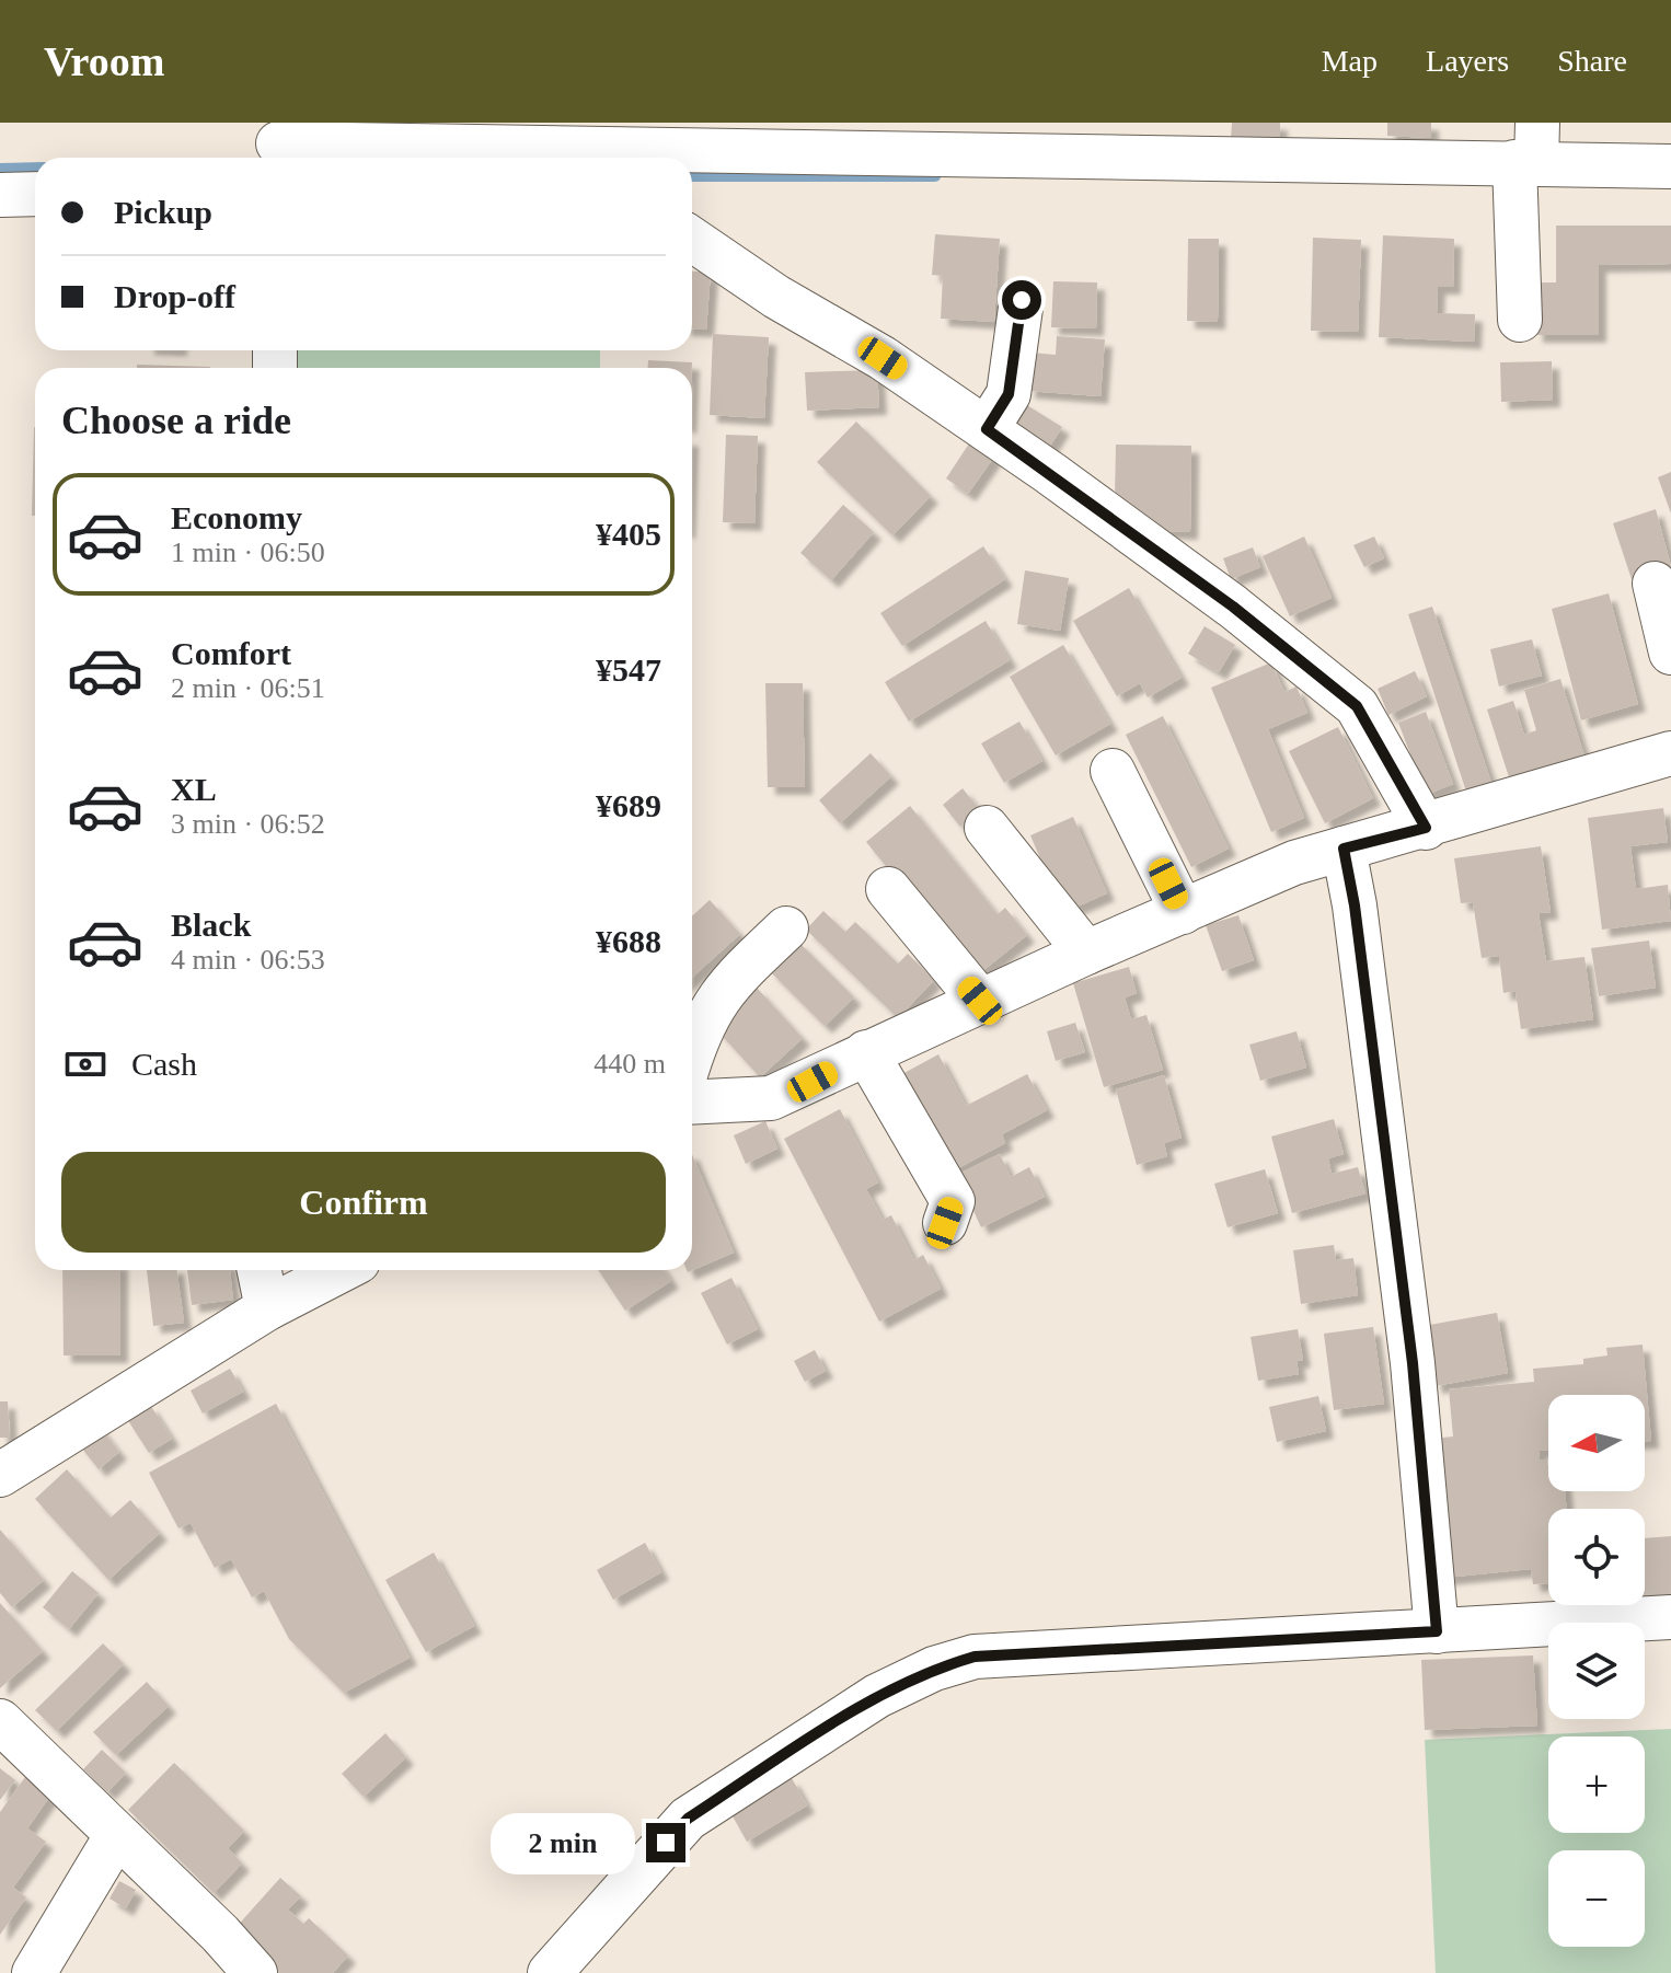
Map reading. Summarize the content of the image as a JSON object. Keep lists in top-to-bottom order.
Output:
{
  "north": "left",
  "page": {
    "header": "Vroom",
    "nav": ["Map", "Layers", "Share"],
    "banner": ["Pickup", "Drop-off"],
    "heading": "Choose a ride",
    "list": [
      {
        "name": "Economy",
        "note": "1 min · 06:50",
        "value": "¥405"
      },
      {
        "name": "Comfort",
        "note": "2 min · 06:51",
        "value": "¥547"
      },
      {
        "name": "XL",
        "note": "3 min · 06:52",
        "value": "¥689"
      },
      {
        "name": "Black",
        "note": "4 min · 06:53",
        "value": "¥688"
      }
    ],
    "pay": ["Cash", "440 m"],
    "buttons": "Confirm",
    "map_buttons": ["+", "−"],
    "bubble": "2 min"
  }
}
